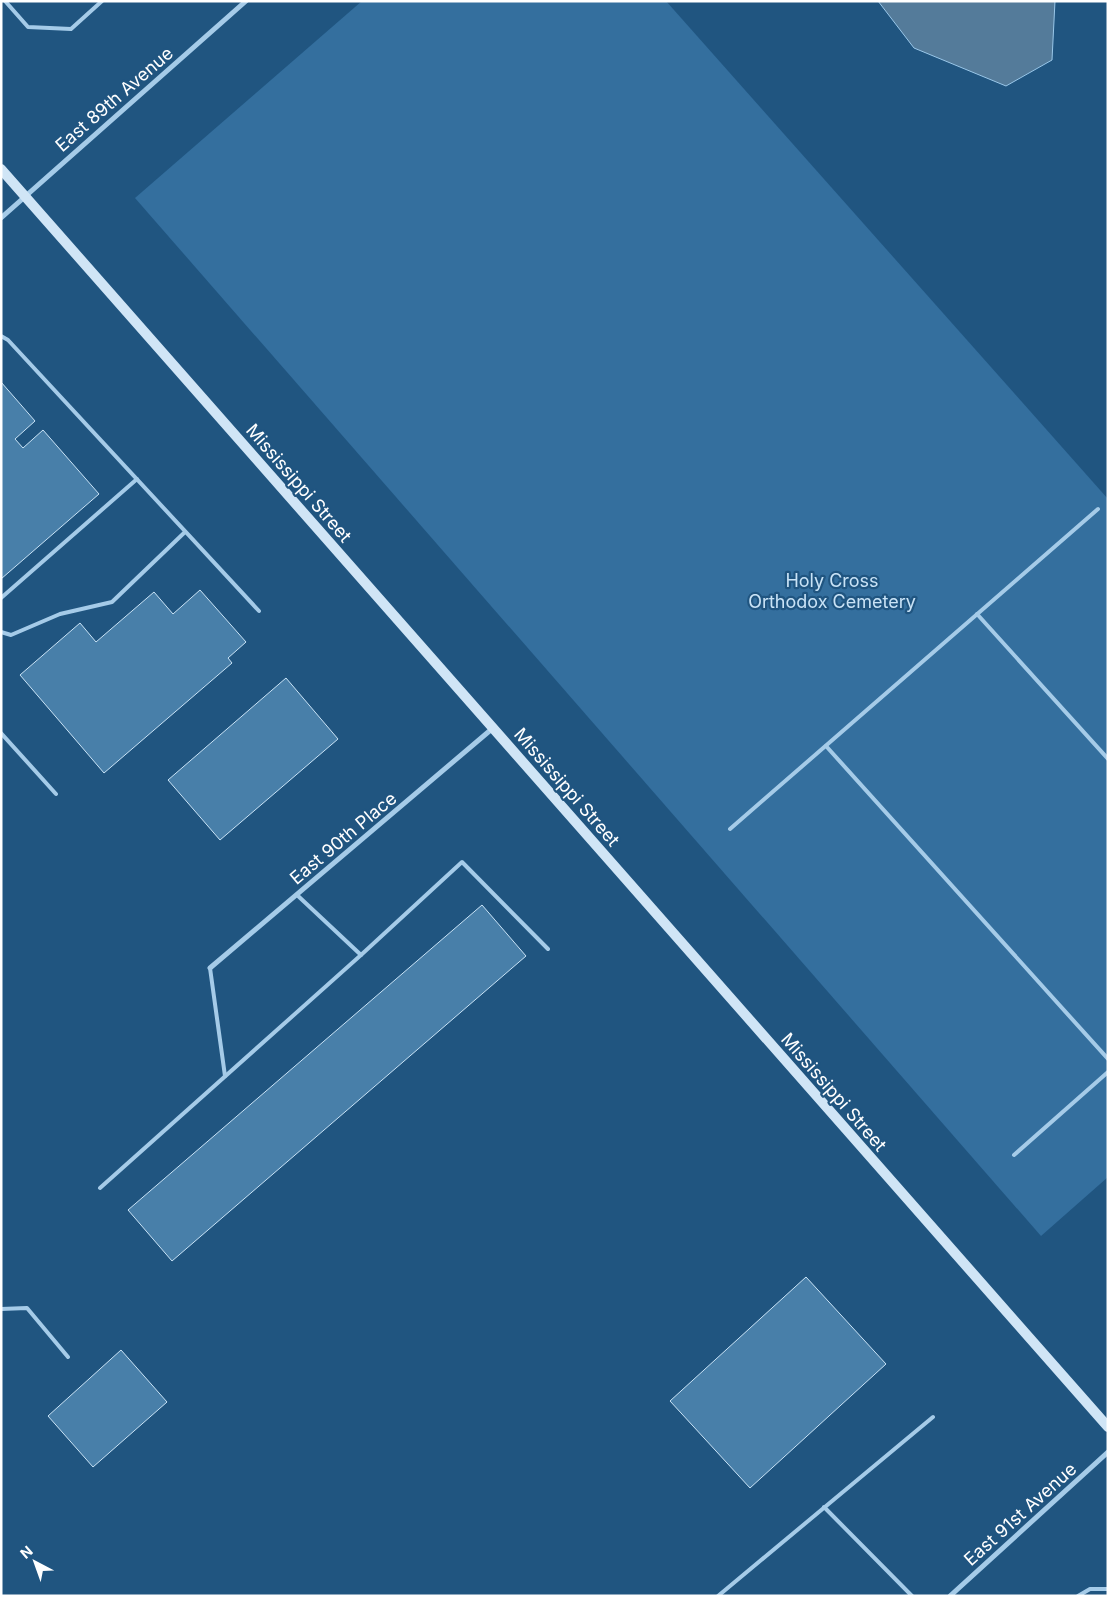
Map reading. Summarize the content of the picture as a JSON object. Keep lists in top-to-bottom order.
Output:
{
  "streets": {
    "street": [
      "East 89th Avenue",
      "Mississippi Street",
      "East 90th Place",
      "East 91st Avenue"
    ]
  },
  "crossings": [
    ["East 89th Avenue", "Mississippi Street"],
    ["Mississippi Street", "East 90th Place"]
  ],
  "parks": ["Holy Cross Orthodox Cemetery"],
  "north": "top left"
}
